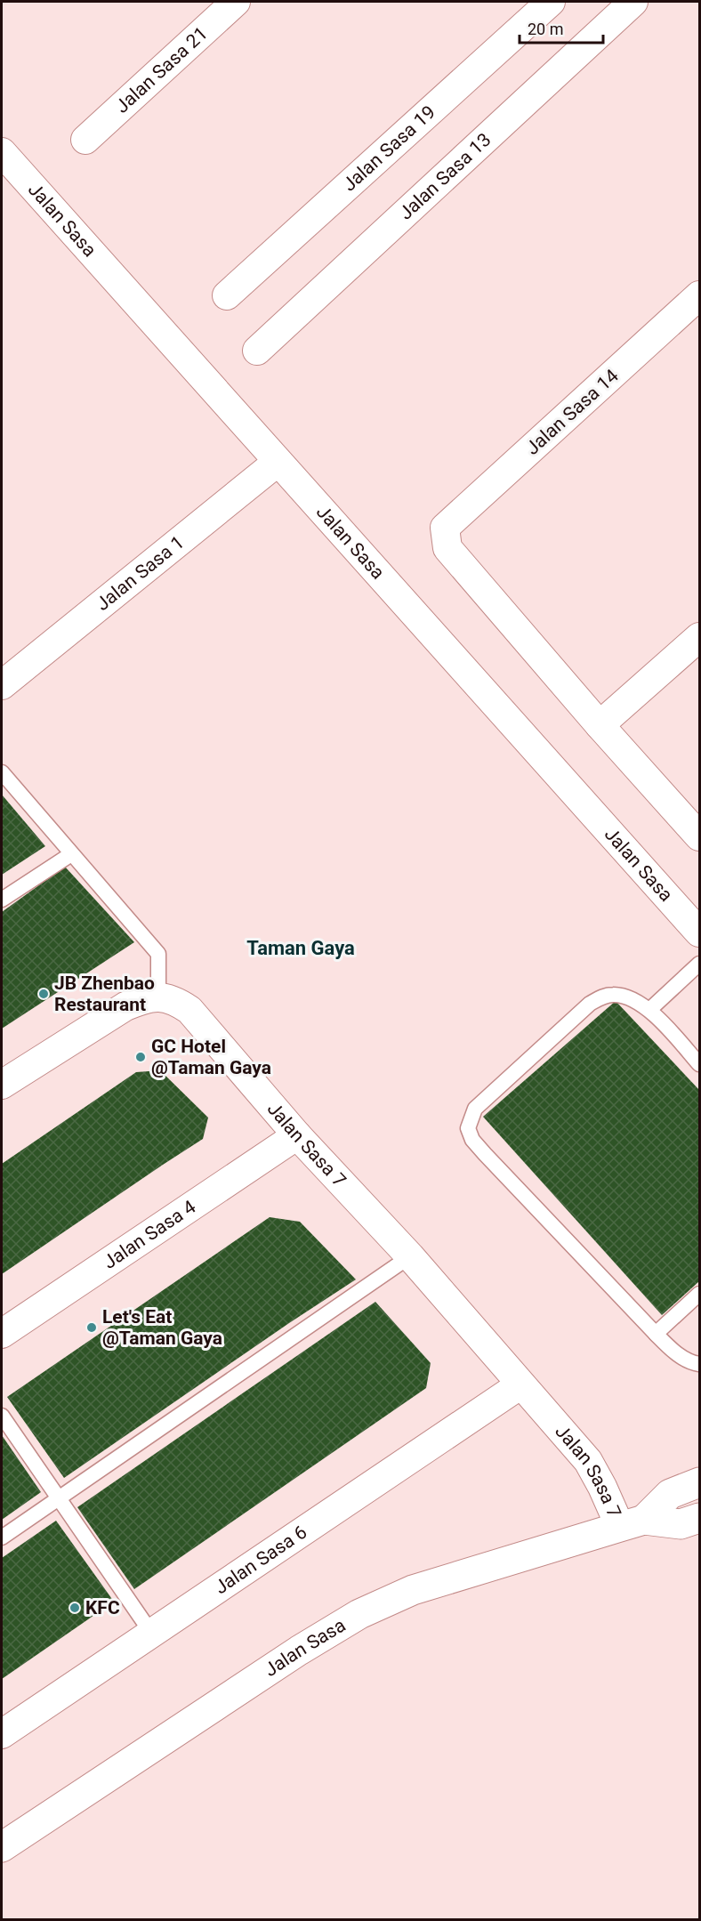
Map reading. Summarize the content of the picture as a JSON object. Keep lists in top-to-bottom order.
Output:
{
  "streets": {
    "street": [
      "Jalan Sasa 21",
      "Jalan Sasa 19",
      "Jalan Sasa 13",
      "Jalan Sasa",
      "Jalan Sasa 14",
      "Jalan Sasa 1",
      "Jalan Sasa 7",
      "Jalan Sasa 4",
      "Jalan Sasa 6"
    ]
  },
  "crossings": [
    ["Jalan Sasa", "Jalan Sasa 1"],
    ["Jalan Sasa", "Jalan Sasa 7"],
    ["Jalan Sasa 7", "Jalan Sasa 4"],
    ["Jalan Sasa 7", "Jalan Sasa 6"]
  ],
  "districts": ["Taman Gaya"],
  "places": [
    "JB Zhenbao Restaurant",
    "GC Hotel @Taman Gaya",
    "Let's Eat @Taman Gaya",
    "KFC"
  ],
  "scale_bar": "20 m"
}
